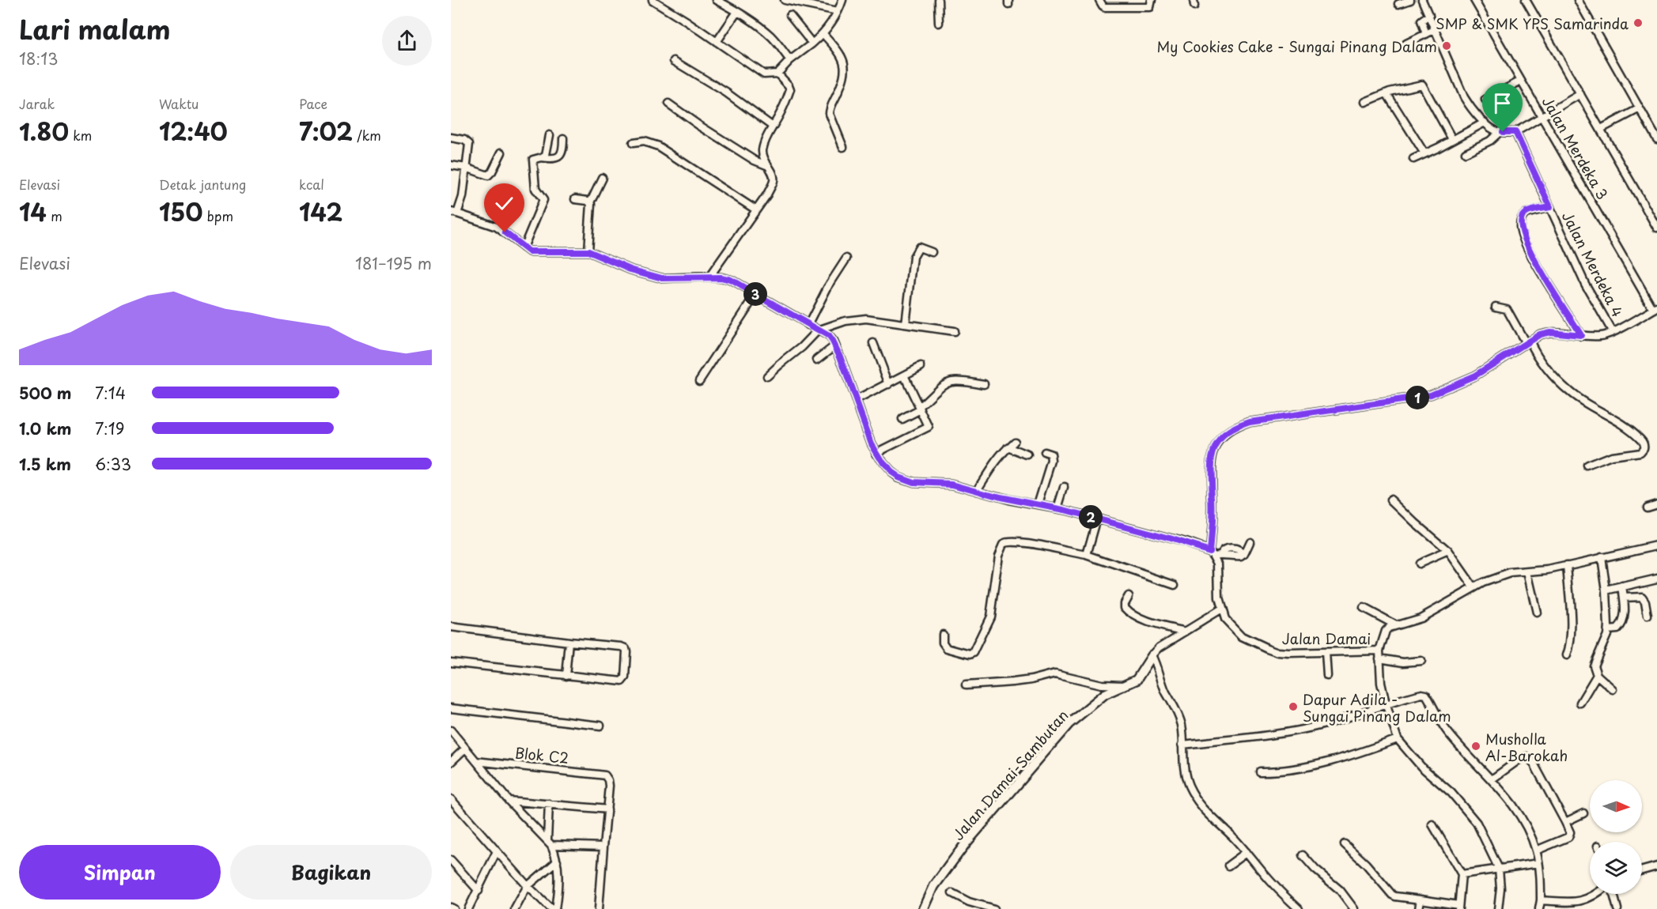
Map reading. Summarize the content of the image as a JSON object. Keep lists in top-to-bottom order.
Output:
{
  "streets": {
    "street": [
      "Jalan Merdeka 3",
      "Jalan Merdeka 4",
      "Jalan Damai",
      "Blok C2",
      "Jalan Damai-Sambutan"
    ]
  },
  "crossings": [
    ["Jalan Merdeka 4", "Jalan Damai"]
  ],
  "places": [
    "SMP & SMK YPS Samarinda",
    "My Cookies Cake - Sungai Pinang Dalam",
    "Dapur Adila - Sungai Pinang Dalam",
    "Musholla Al-Barokah"
  ],
  "north": "right",
  "page": {
    "heading": ["Lari malam", "18:13"],
    "stats": [
      ["Jarak", "1.80 km"],
      ["Waktu", "12:40"],
      ["Pace", "7:02 /km"],
      ["Elevasi", "14 m"],
      ["Detak jantung", "150 bpm"],
      ["kcal", "142"]
    ],
    "chart": ["Elevasi", "181–195 m"],
    "pins": ["3", "1", "2"],
    "list": [
      {
        "name": "500 m",
        "note": "7:14"
      },
      {
        "name": "1.0 km",
        "note": "7:19"
      },
      {
        "name": "1.5 km",
        "note": "6:33"
      }
    ],
    "buttons": ["Simpan", "Bagikan"]
  }
}
